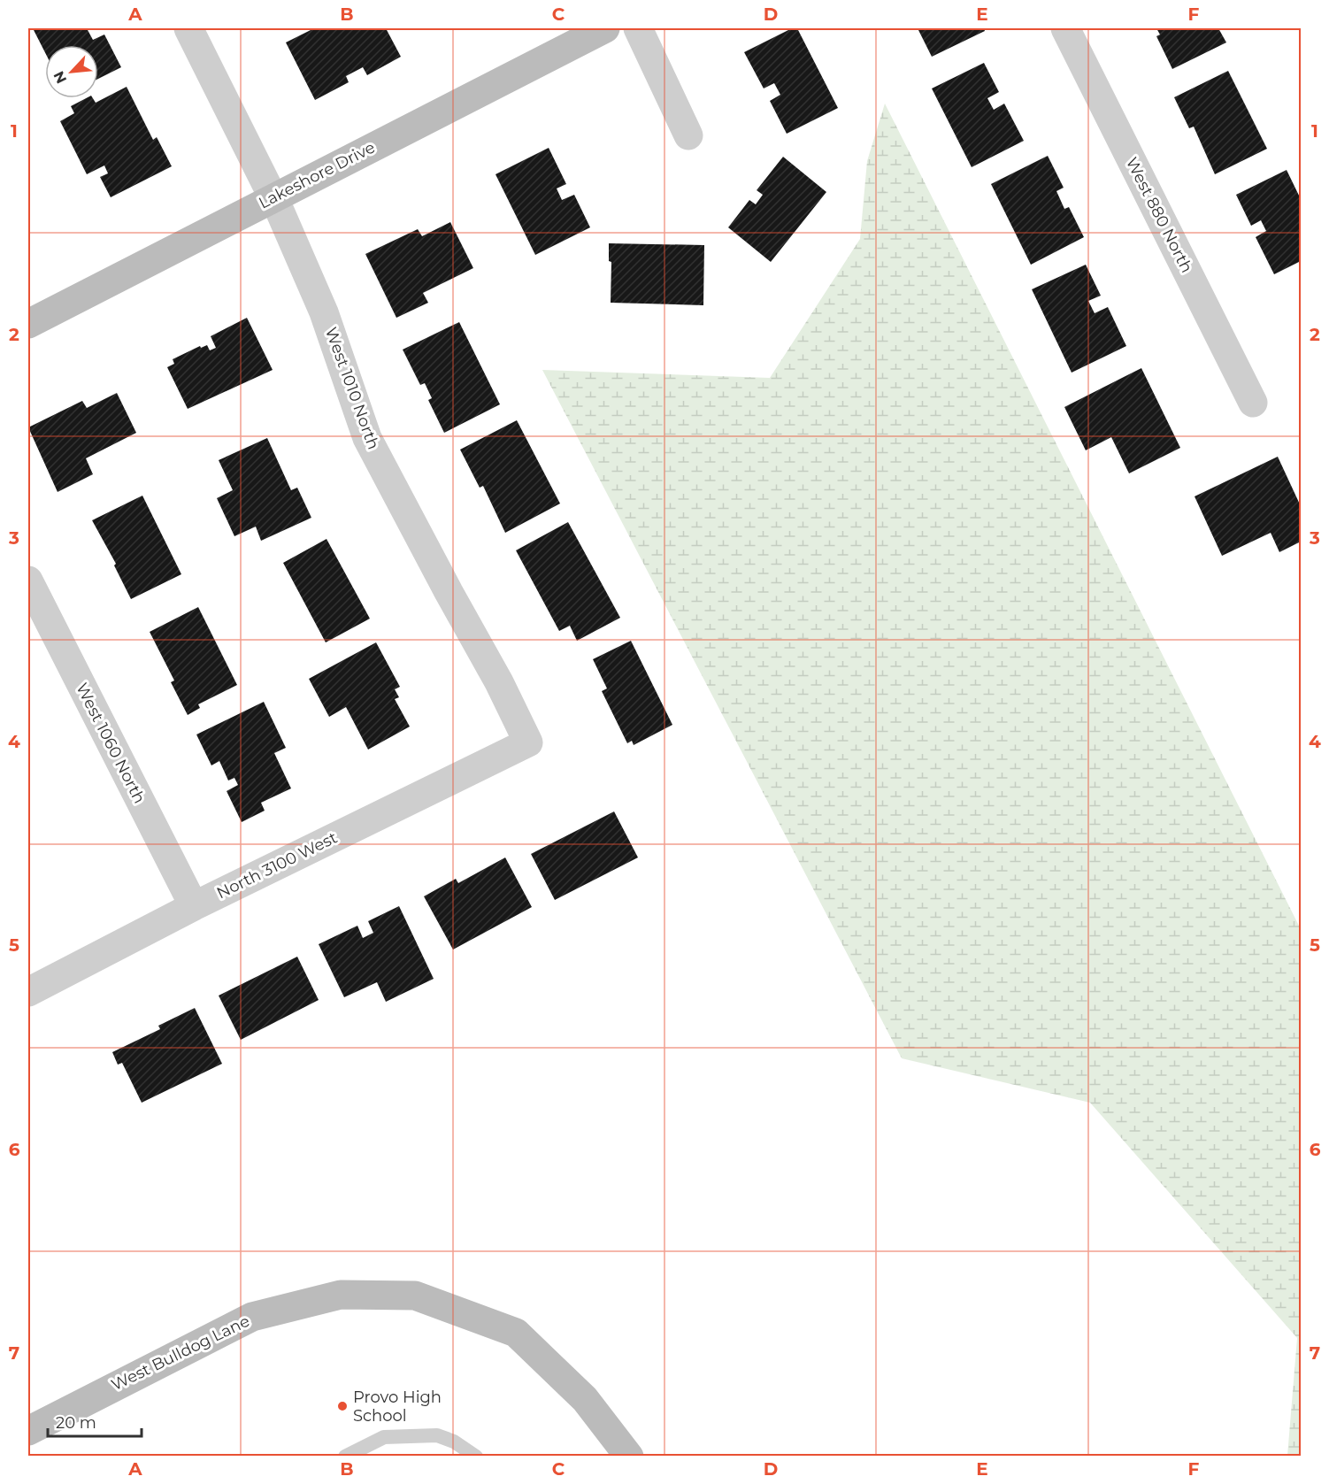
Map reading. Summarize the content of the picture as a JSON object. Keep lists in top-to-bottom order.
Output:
{
  "streets": {
    "street": [
      "Lakeshore Drive",
      "West 880 North",
      "West 1010 North",
      "West 1060 North",
      "North 3100 West",
      "West Bulldog Lane"
    ]
  },
  "crossings": [
    ["Lakeshore Drive", "West 1010 North"],
    ["West 1010 North", "North 3100 West"],
    ["West 1060 North", "North 3100 West"]
  ],
  "places": ["Provo High School"],
  "scale_bar": "20 m",
  "north": "bottom left",
  "grid": {
    "columns": [
      "A",
      "B",
      "C",
      "D",
      "E",
      "F"
    ],
    "rows": [
      "1",
      "2",
      "3",
      "4",
      "5",
      "6",
      "7"
    ]
  }
}
